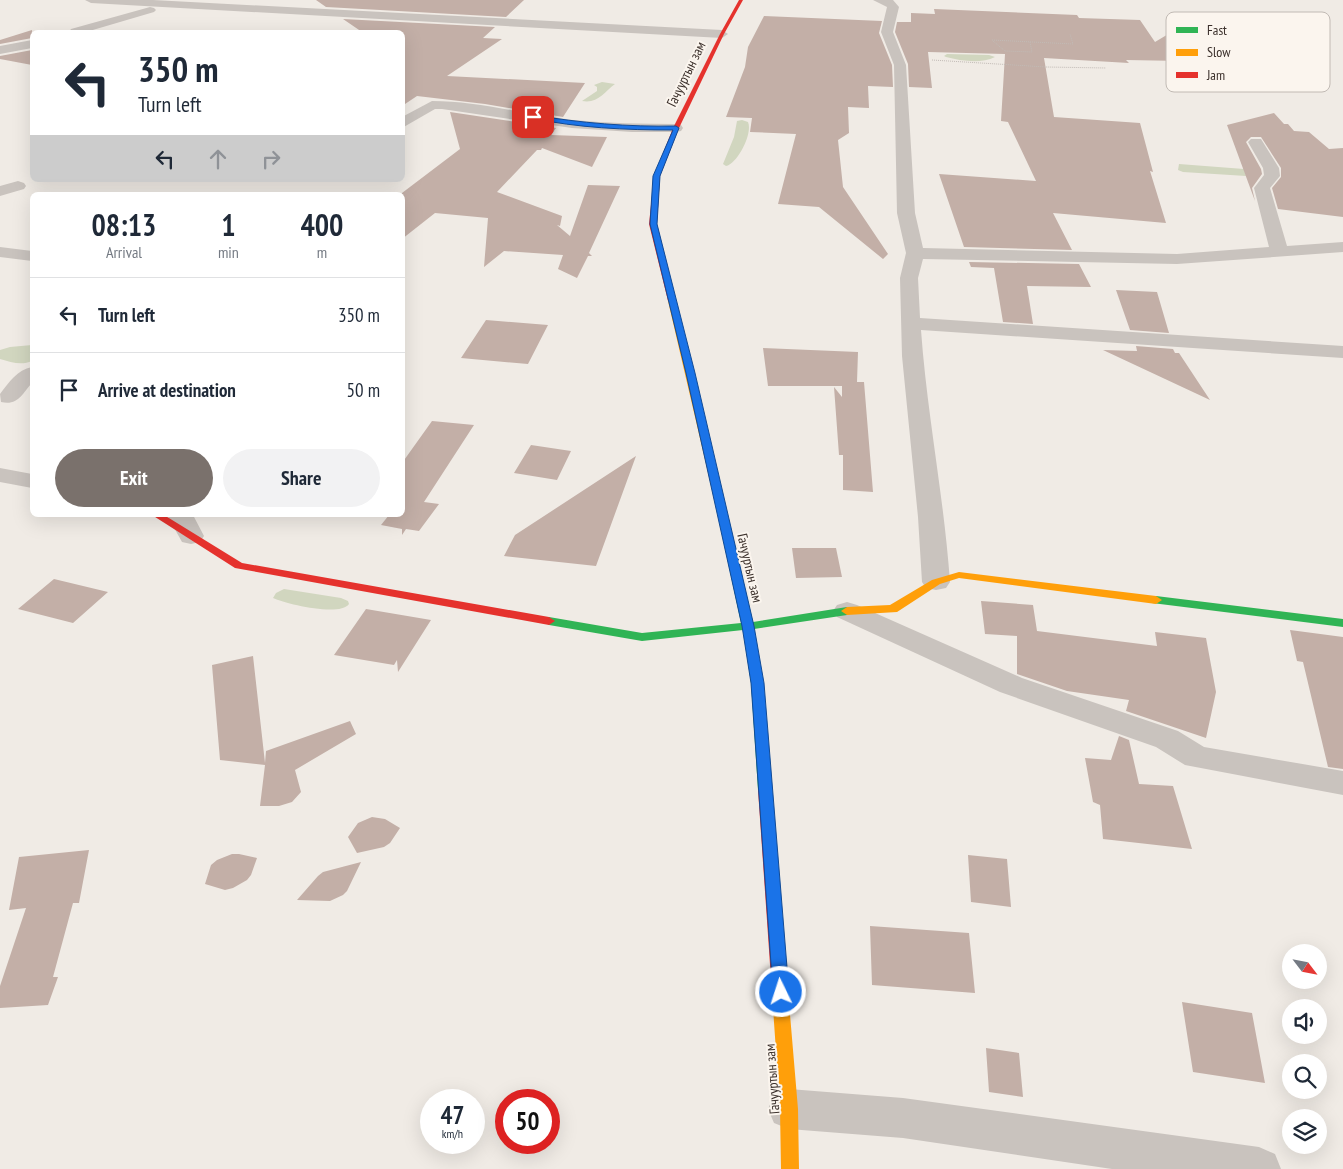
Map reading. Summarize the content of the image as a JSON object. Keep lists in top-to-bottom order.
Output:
{
  "streets": {
    "main road": ["Гачууртын зам"]
  },
  "legend": ["Fast", "Slow", "Jam"],
  "north": "bottom right",
  "page": {
    "turn": ["350 m", "Turn left"],
    "eta": [
      "08:13",
      "Arrival",
      "1",
      "min",
      "400",
      "m"
    ],
    "list": [
      {
        "name": "Turn left",
        "value": "350 m"
      },
      {
        "name": "Arrive at destination",
        "value": "50 m"
      }
    ],
    "buttons": ["Exit", "Share"],
    "speed": "47 km/h",
    "limit": "50"
  }
}
